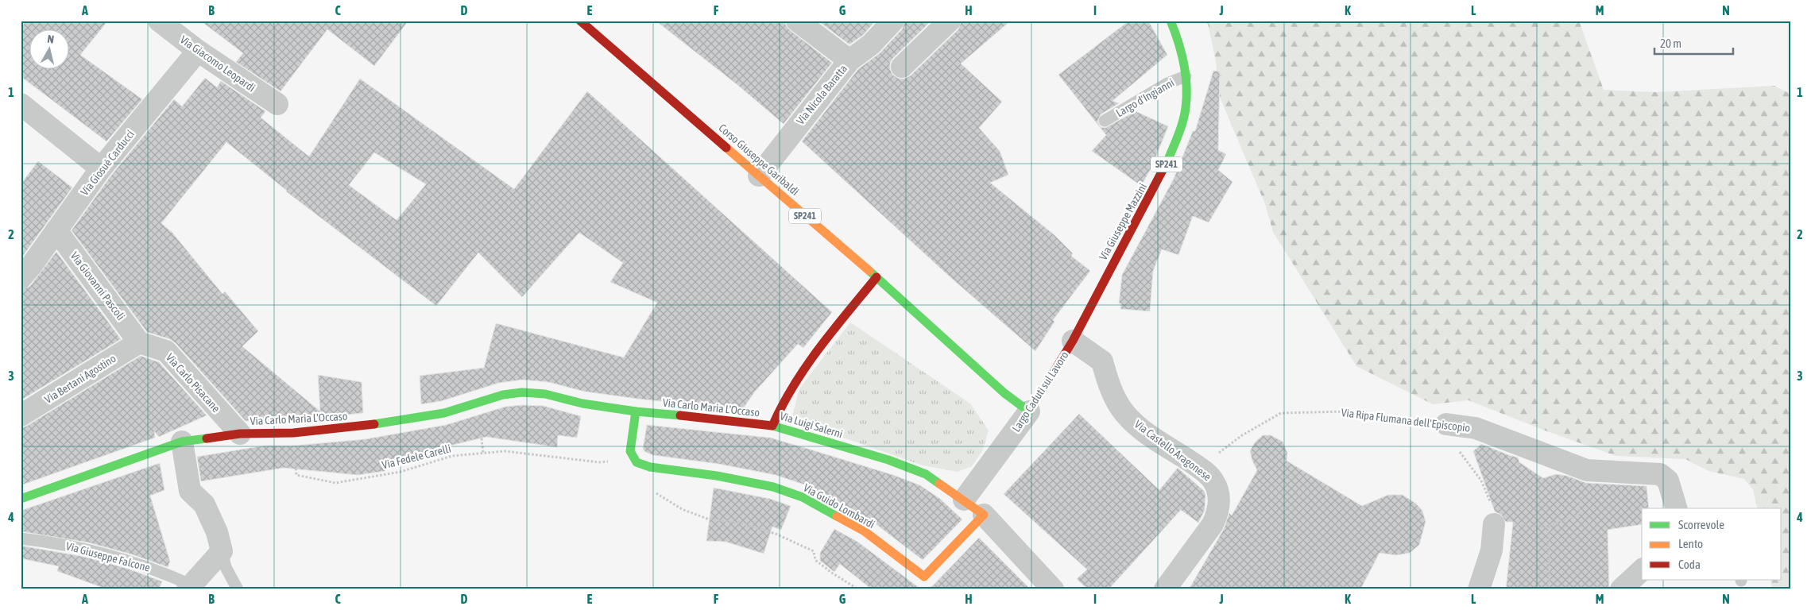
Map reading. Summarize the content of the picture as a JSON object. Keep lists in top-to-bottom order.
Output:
{
  "streets": {
    "street": [
      "Via Giacomo Leopardi",
      "Via Nicola Baratta",
      "Corso Giuseppe Garibaldi",
      "Via Giosuè Carducci",
      "SP241",
      "Via Giuseppe Mazzini",
      "Via Giovanni Pascoli",
      "Via Bertani Agostino",
      "Via Carlo Pisacane",
      "Largo Caduti sul Lavoro",
      "Via Carlo Maria L'Occaso",
      "Via Ripa Flumana dell'Episcopio",
      "Via Luigi Salerni",
      "Via Castello Aragonese",
      "Via Guido Lombardi"
    ],
    "lane": ["Largo d'Ingianni", "Via Giuseppe Falcone"],
    "path": ["Via Fedele Carelli"]
  },
  "crossings": [
    ["Via Giacomo Leopardi", "Via Giosuè Carducci"],
    ["Via Nicola Baratta", "Corso Giuseppe Garibaldi"],
    ["Largo d'Ingianni", "Via Giuseppe Mazzini"],
    ["Corso Giuseppe Garibaldi", "Largo Caduti sul Lavoro"],
    ["Corso Giuseppe Garibaldi", "Via Luigi Salerni"],
    ["Via Giosuè Carducci", "Via Giovanni Pascoli"],
    ["Via Giuseppe Mazzini", "Largo Caduti sul Lavoro"],
    ["Via Giovanni Pascoli", "Via Bertani Agostino"],
    ["Via Giovanni Pascoli", "Via Carlo Pisacane"],
    ["Via Bertani Agostino", "Via Carlo Pisacane"],
    ["Via Carlo Pisacane", "Via Carlo Maria L'Occaso"],
    ["Largo Caduti sul Lavoro", "Via Luigi Salerni"],
    ["Largo Caduti sul Lavoro", "Via Castello Aragonese"],
    ["Via Carlo Maria L'Occaso", "Via Luigi Salerni"],
    ["Via Carlo Maria L'Occaso", "Via Fedele Carelli"],
    ["Via Carlo Maria L'Occaso", "Via Guido Lombardi"],
    ["Via Ripa Flumana dell'Episcopio", "Via Castello Aragonese"],
    ["Via Luigi Salerni", "Via Guido Lombardi"]
  ],
  "legend": ["Scorrevole", "Lento", "Coda"],
  "scale_bar": "20 m",
  "north": "top",
  "grid": {
    "columns": [
      "A",
      "B",
      "C",
      "D",
      "E",
      "F",
      "G",
      "H",
      "I",
      "J",
      "K",
      "L",
      "M",
      "N"
    ],
    "rows": [
      "1",
      "2",
      "3",
      "4"
    ]
  }
}
